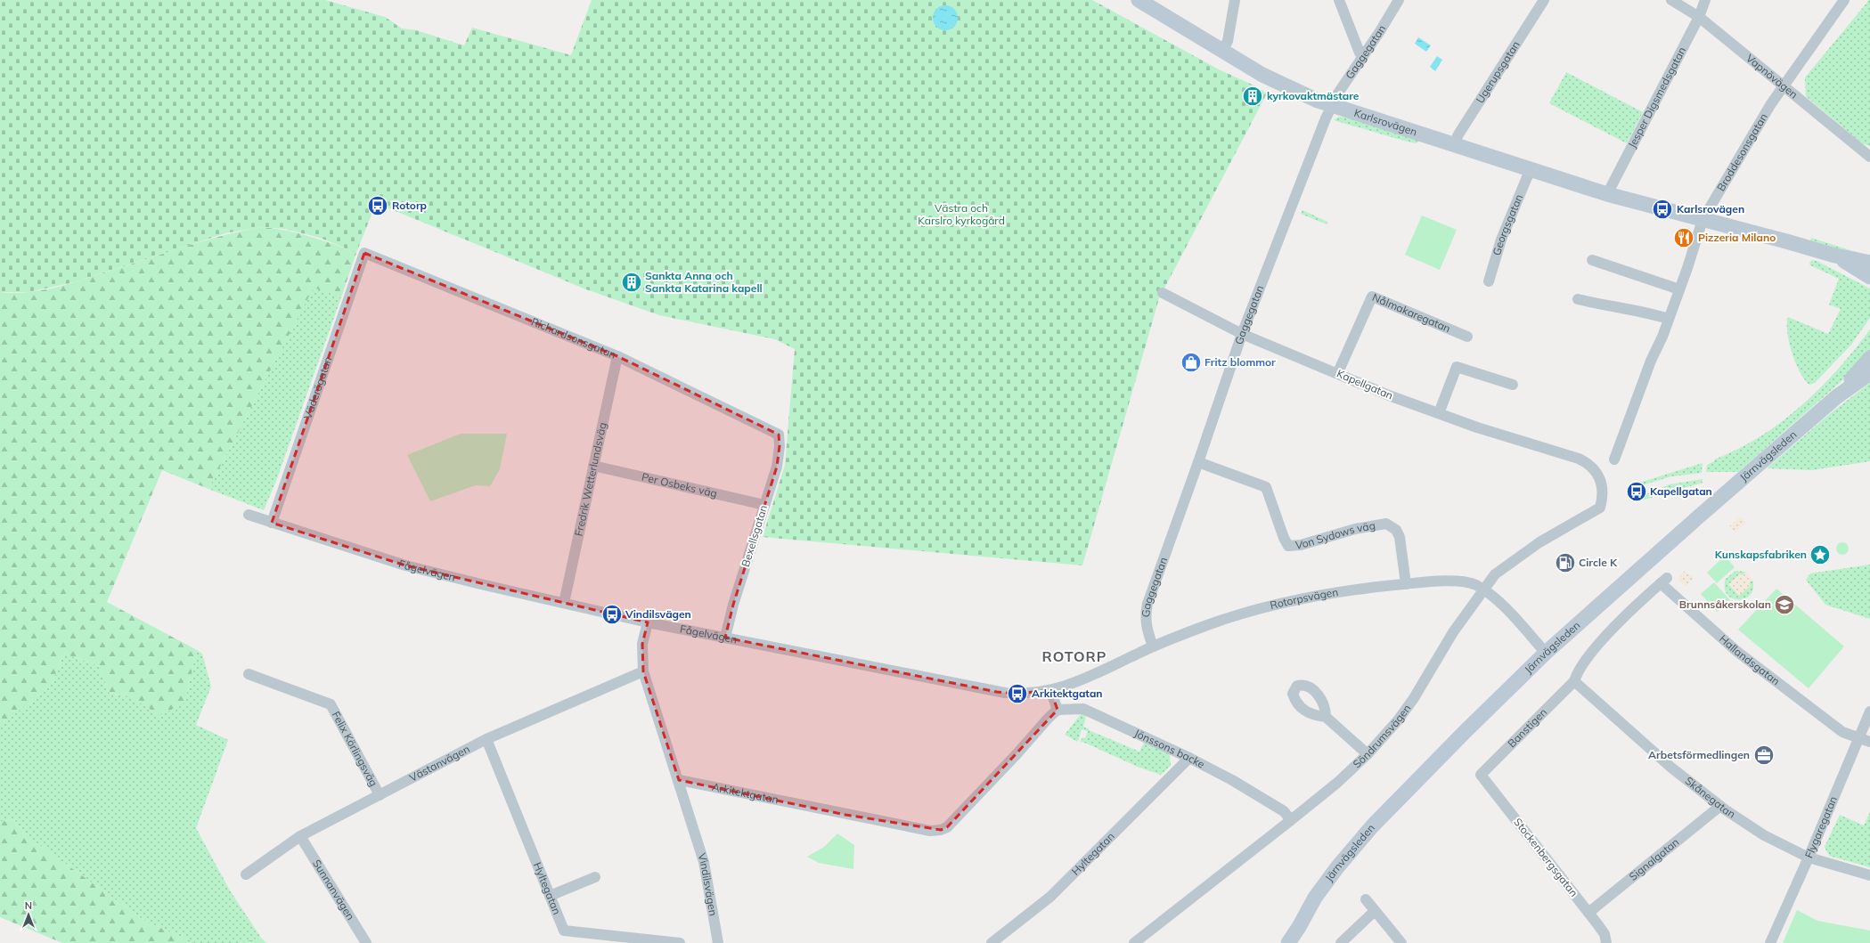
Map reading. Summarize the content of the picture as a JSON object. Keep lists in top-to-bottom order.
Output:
{
  "streets": {
    "main road": ["Karlsrovägen", "Järnvägsleden"],
    "street": [
      "Gaggegatan",
      "Ugerupsgatan",
      "Vapnövägen",
      "Jesper Digsmedsgatan",
      "Broddesonsgatan",
      "Georgsgatan",
      "Nålmakaregatan",
      "Richardsonsgatan",
      "Kapellgatan",
      "Väderögatan",
      "Fredrik Wetterlundsväg",
      "Per Osbeks väg",
      "Von Sydows väg",
      "Bexellsgatan",
      "Fågelvägen",
      "Rotorpsvägen",
      "Hallandsgatan",
      "Banstigen",
      "Söndrumsvägen",
      "Felix Körlingsväg",
      "Jönssons backe",
      "Västanvägen",
      "Arkitektgatan",
      "Skånegatan",
      "Flygaregatan",
      "Hyltegatan",
      "Stockenbergsgatan",
      "Signalgatan",
      "Vindilsvägen",
      "Sunnanvägen"
    ]
  },
  "crossings": [
    ["Gaggegatan", "Karlsrovägen"],
    ["Gaggegatan", "Kapellgatan"],
    ["Gaggegatan", "Von Sydows väg"],
    ["Gaggegatan", "Rotorpsvägen"],
    ["Ugerupsgatan", "Karlsrovägen"],
    ["Vapnövägen", "Jesper Digsmedsgatan"],
    ["Vapnövägen", "Broddesonsgatan"],
    ["Jesper Digsmedsgatan", "Karlsrovägen"],
    ["Karlsrovägen", "Broddesonsgatan"],
    ["Karlsrovägen", "Georgsgatan"],
    ["Nålmakaregatan", "Kapellgatan"],
    ["Richardsonsgatan", "Väderögatan"],
    ["Richardsonsgatan", "Fredrik Wetterlundsväg"],
    ["Richardsonsgatan", "Bexellsgatan"],
    ["Kapellgatan", "Söndrumsvägen"],
    ["Väderögatan", "Fågelvägen"],
    ["Järnvägsleden", "Rotorpsvägen"],
    ["Fredrik Wetterlundsväg", "Per Osbeks väg"],
    ["Fredrik Wetterlundsväg", "Fågelvägen"],
    ["Per Osbeks väg", "Bexellsgatan"],
    ["Von Sydows väg", "Rotorpsvägen"],
    ["Bexellsgatan", "Fågelvägen"],
    ["Fågelvägen", "Rotorpsvägen"],
    ["Fågelvägen", "Vindilsvägen"],
    ["Rotorpsvägen", "Söndrumsvägen"],
    ["Hallandsgatan", "Banstigen"],
    ["Hallandsgatan", "Skånegatan"],
    ["Hallandsgatan", "Flygaregatan"],
    ["Banstigen", "Skånegatan"],
    ["Banstigen", "Stockenbergsgatan"],
    ["Söndrumsvägen", "Jönssons backe"],
    ["Felix Körlingsväg", "Västanvägen"],
    ["Jönssons backe", "Arkitektgatan"],
    ["Jönssons backe", "Hyltegatan"],
    ["Västanvägen", "Hyltegatan"],
    ["Västanvägen", "Vindilsvägen"],
    ["Västanvägen", "Sunnanvägen"],
    ["Arkitektgatan", "Vindilsvägen"],
    ["Skånegatan", "Flygaregatan"],
    ["Skånegatan", "Signalgatan"],
    ["Stockenbergsgatan", "Signalgatan"]
  ],
  "districts": ["ROTORP"],
  "parks": ["Västra och Karslro kyrkogård"],
  "places": {
    "building": ["kyrkovaktmästare", "Sankta Anna och Sankta Katarina kapell"],
    "bus stop": [
      "Rotorp",
      "Karlsrovägen",
      "Kapellgatan",
      "Vindilsvägen",
      "Arkitektgatan"
    ],
    "restaurant": ["Pizzeria Milano"],
    "shop": ["Fritz blommor"],
    "place": ["Kunskapsfabriken"],
    "fuel station": ["Circle K"],
    "school or university": ["Brunnsåkerskolan"],
    "office": ["Arbetsförmedlingen"]
  },
  "north": "top"
}
